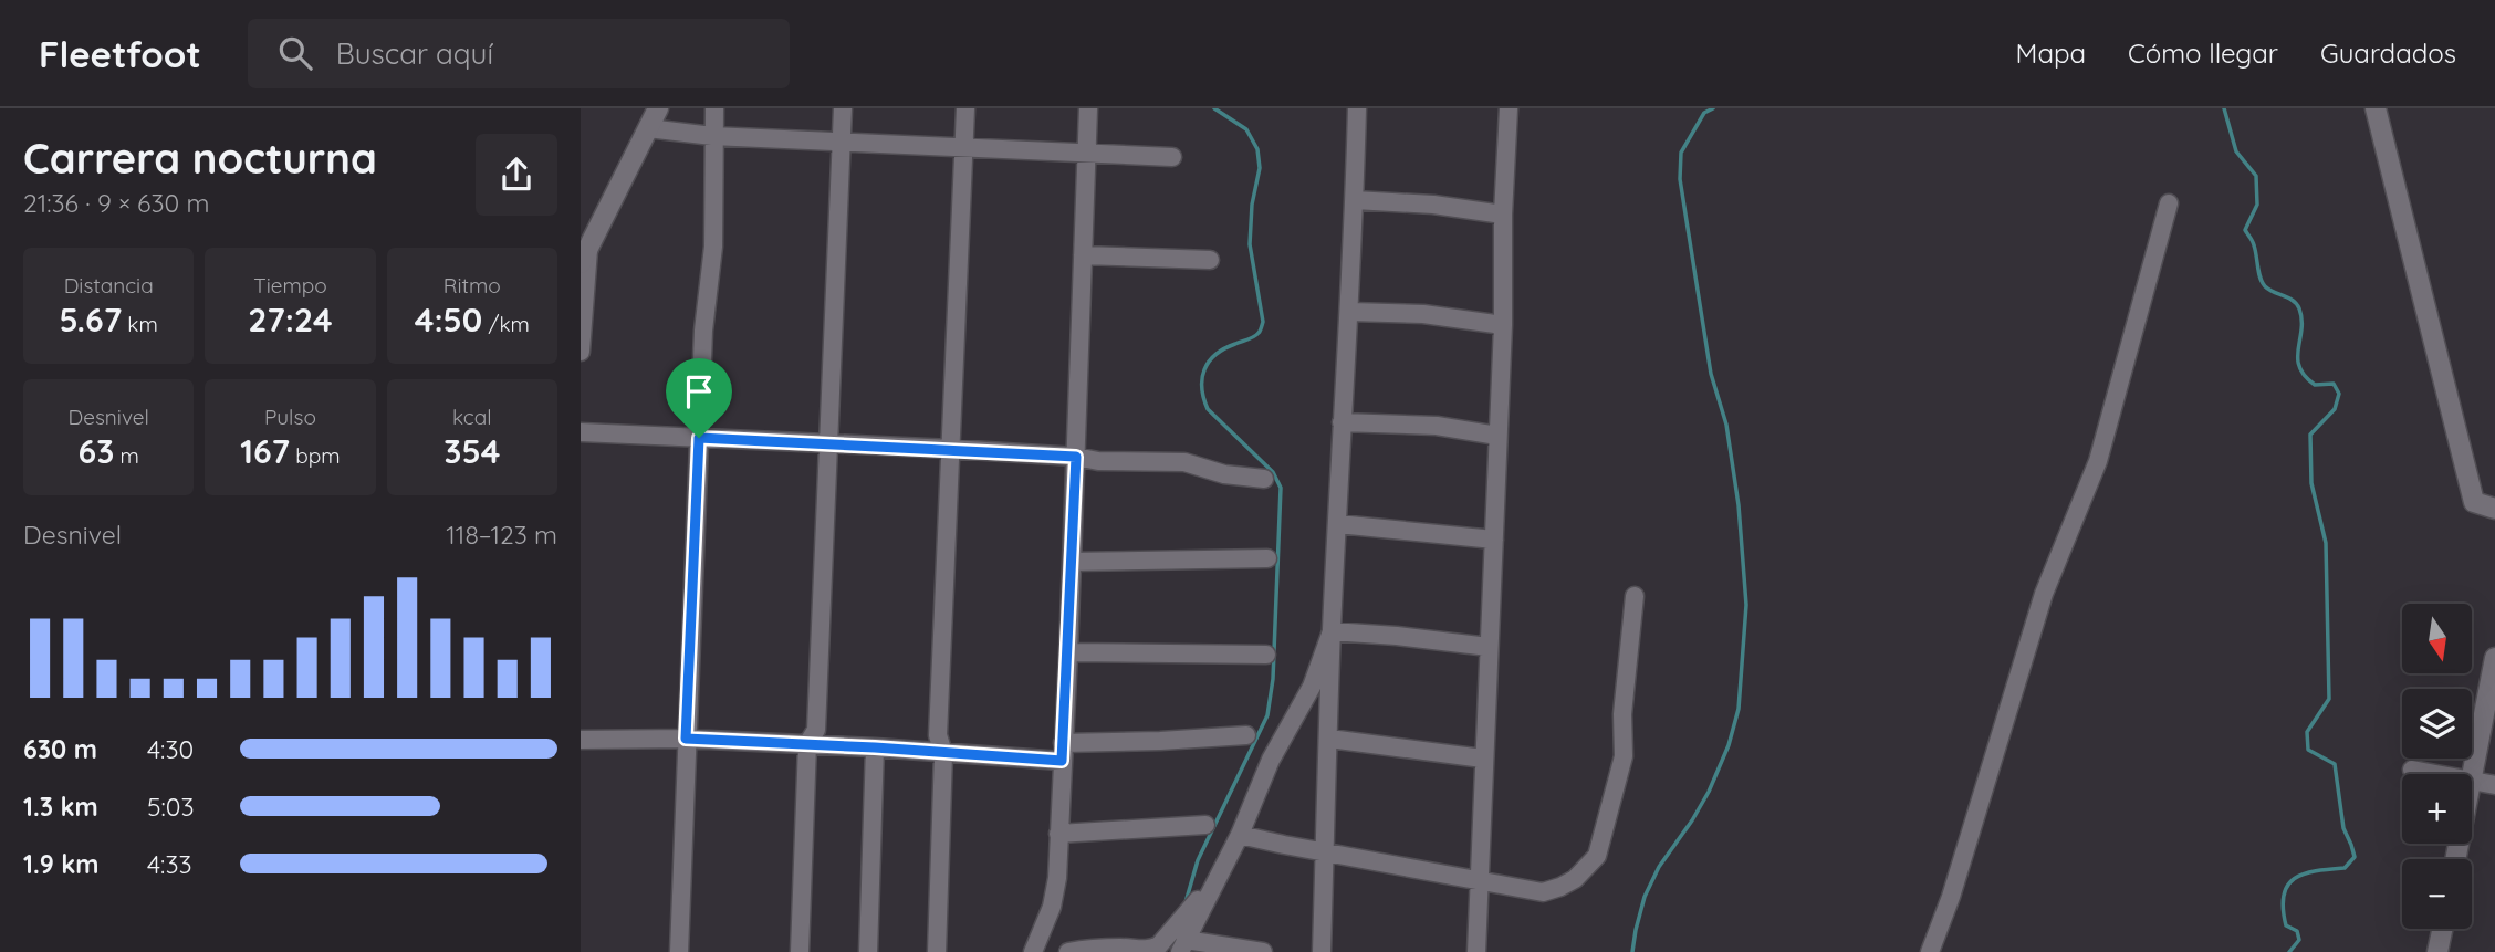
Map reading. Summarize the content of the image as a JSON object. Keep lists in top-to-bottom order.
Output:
{
  "north": "bottom",
  "page": {
    "header": "Fleetfoot",
    "search": "Buscar aquí",
    "nav": ["Mapa", "Cómo llegar", "Guardados"],
    "heading": ["Carrera nocturna", "21:36 · 9 × 630 m"],
    "stats": [
      ["Distancia", "5.67 km"],
      ["Tiempo", "27:24"],
      ["Ritmo", "4:50 /km"],
      ["Desnivel", "63 m"],
      ["Pulso", "167 bpm"],
      ["kcal", "354"]
    ],
    "chart": ["Desnivel", "118–123 m"],
    "map_buttons": ["+", "−"],
    "list": [
      {
        "name": "630 m",
        "note": "4:30"
      },
      {
        "name": "1.3 km",
        "note": "5:03"
      },
      {
        "name": "1.9 km",
        "note": "4:33"
      }
    ]
  }
}
